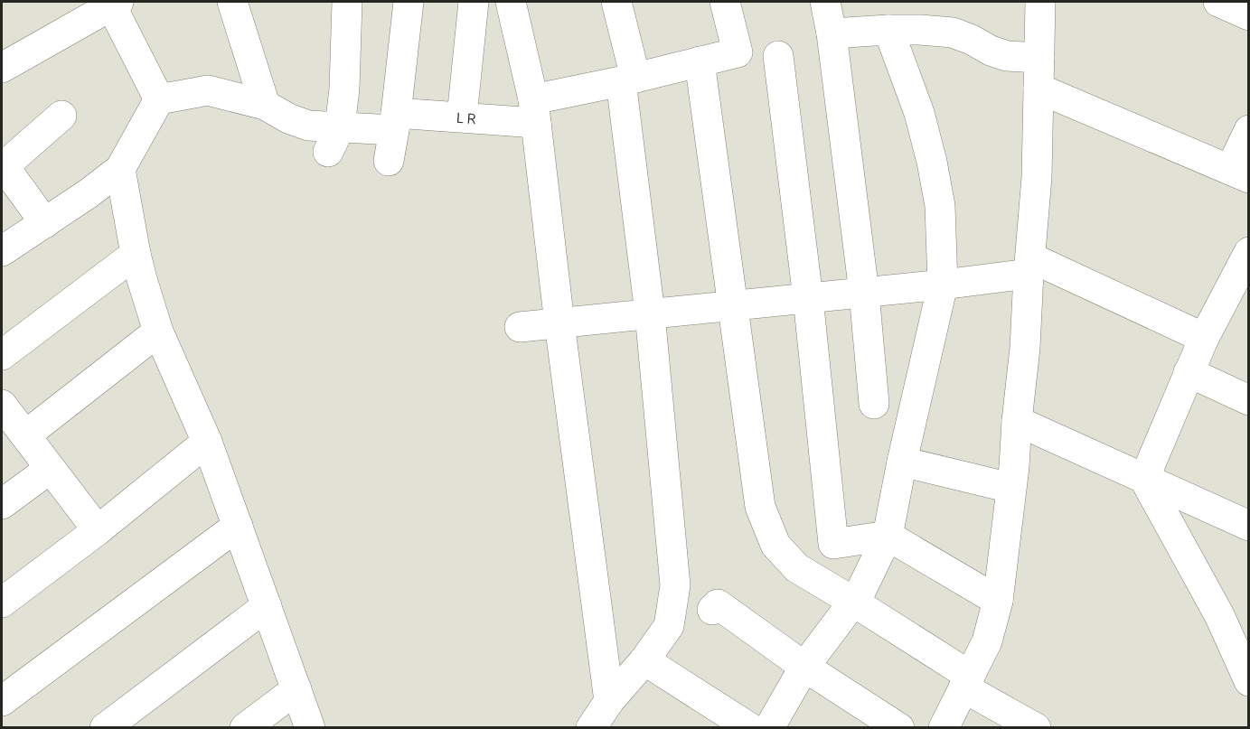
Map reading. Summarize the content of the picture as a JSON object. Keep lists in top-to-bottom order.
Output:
{
  "streets": {
    "street": ["L R"]
  }
}
